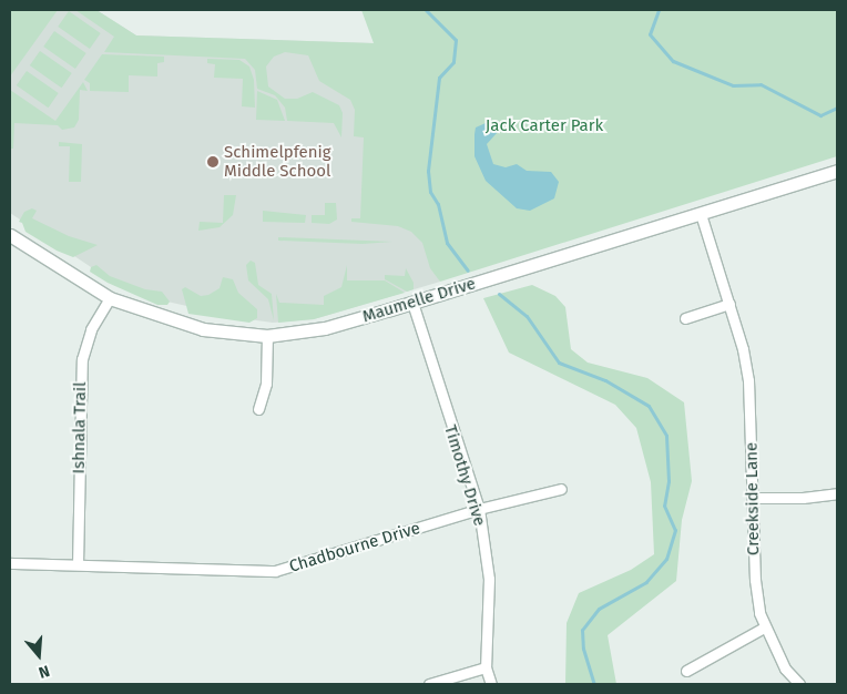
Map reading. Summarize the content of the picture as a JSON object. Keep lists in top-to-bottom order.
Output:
{
  "streets": {
    "street": [
      "Maumelle Drive",
      "Ishnala Trail",
      "Timothy Drive",
      "Creekside Lane",
      "Chadbourne Drive"
    ]
  },
  "crossings": [
    ["Maumelle Drive", "Ishnala Trail"],
    ["Maumelle Drive", "Timothy Drive"],
    ["Maumelle Drive", "Creekside Lane"],
    ["Ishnala Trail", "Chadbourne Drive"],
    ["Timothy Drive", "Chadbourne Drive"]
  ],
  "parks": ["Jack Carter Park"],
  "places": ["Schimelpfenig Middle School"],
  "north": "bottom"
}
